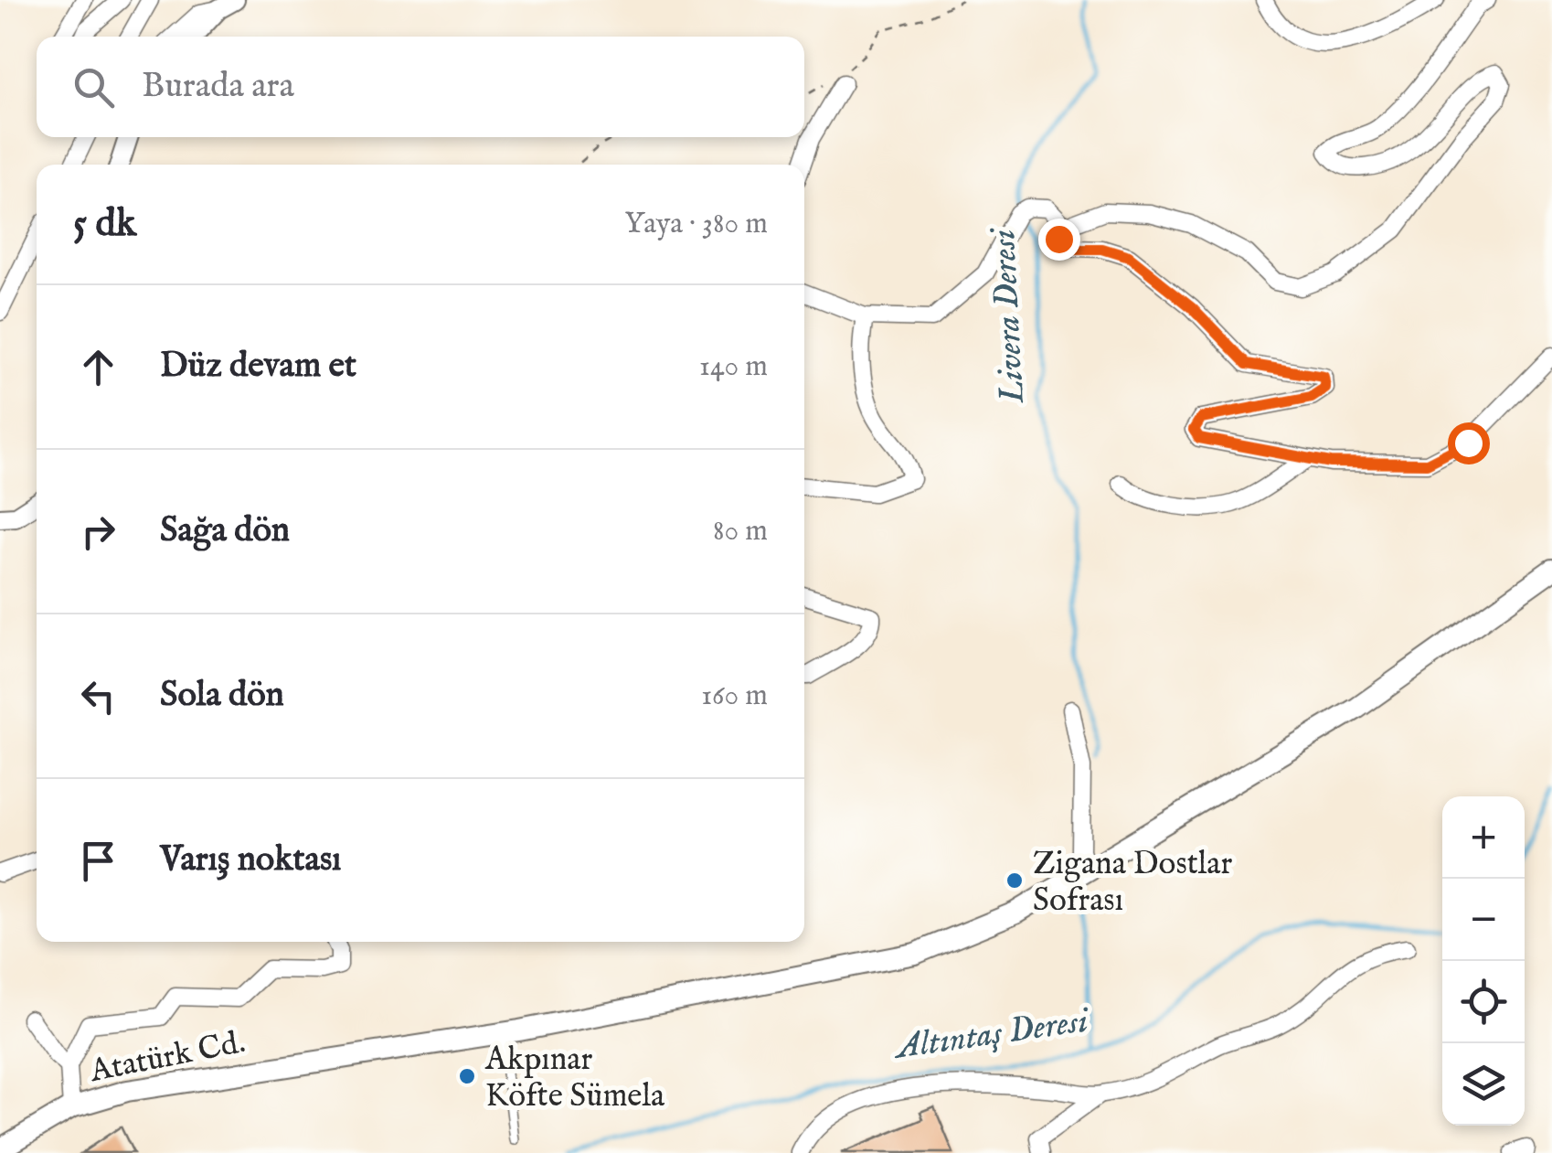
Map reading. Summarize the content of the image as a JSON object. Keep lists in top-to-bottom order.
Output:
{
  "streets": {
    "main road": ["Atatürk Cd."]
  },
  "water": ["Livera Deresi", "Altıntaş Deresi"],
  "places": ["Zigana Dostlar Sofrası", "Akpınar Köfte Sümela"],
  "page": {
    "search": "Burada ara",
    "heading": ["5 dk", "Yaya · 380 m"],
    "list": [
      ["Düz devam et", "140 m"],
      ["Sağa dön", "80 m"],
      ["Sola dön", "160 m"],
      "Varış noktası"
    ],
    "map_buttons": ["+", "−"]
  }
}
